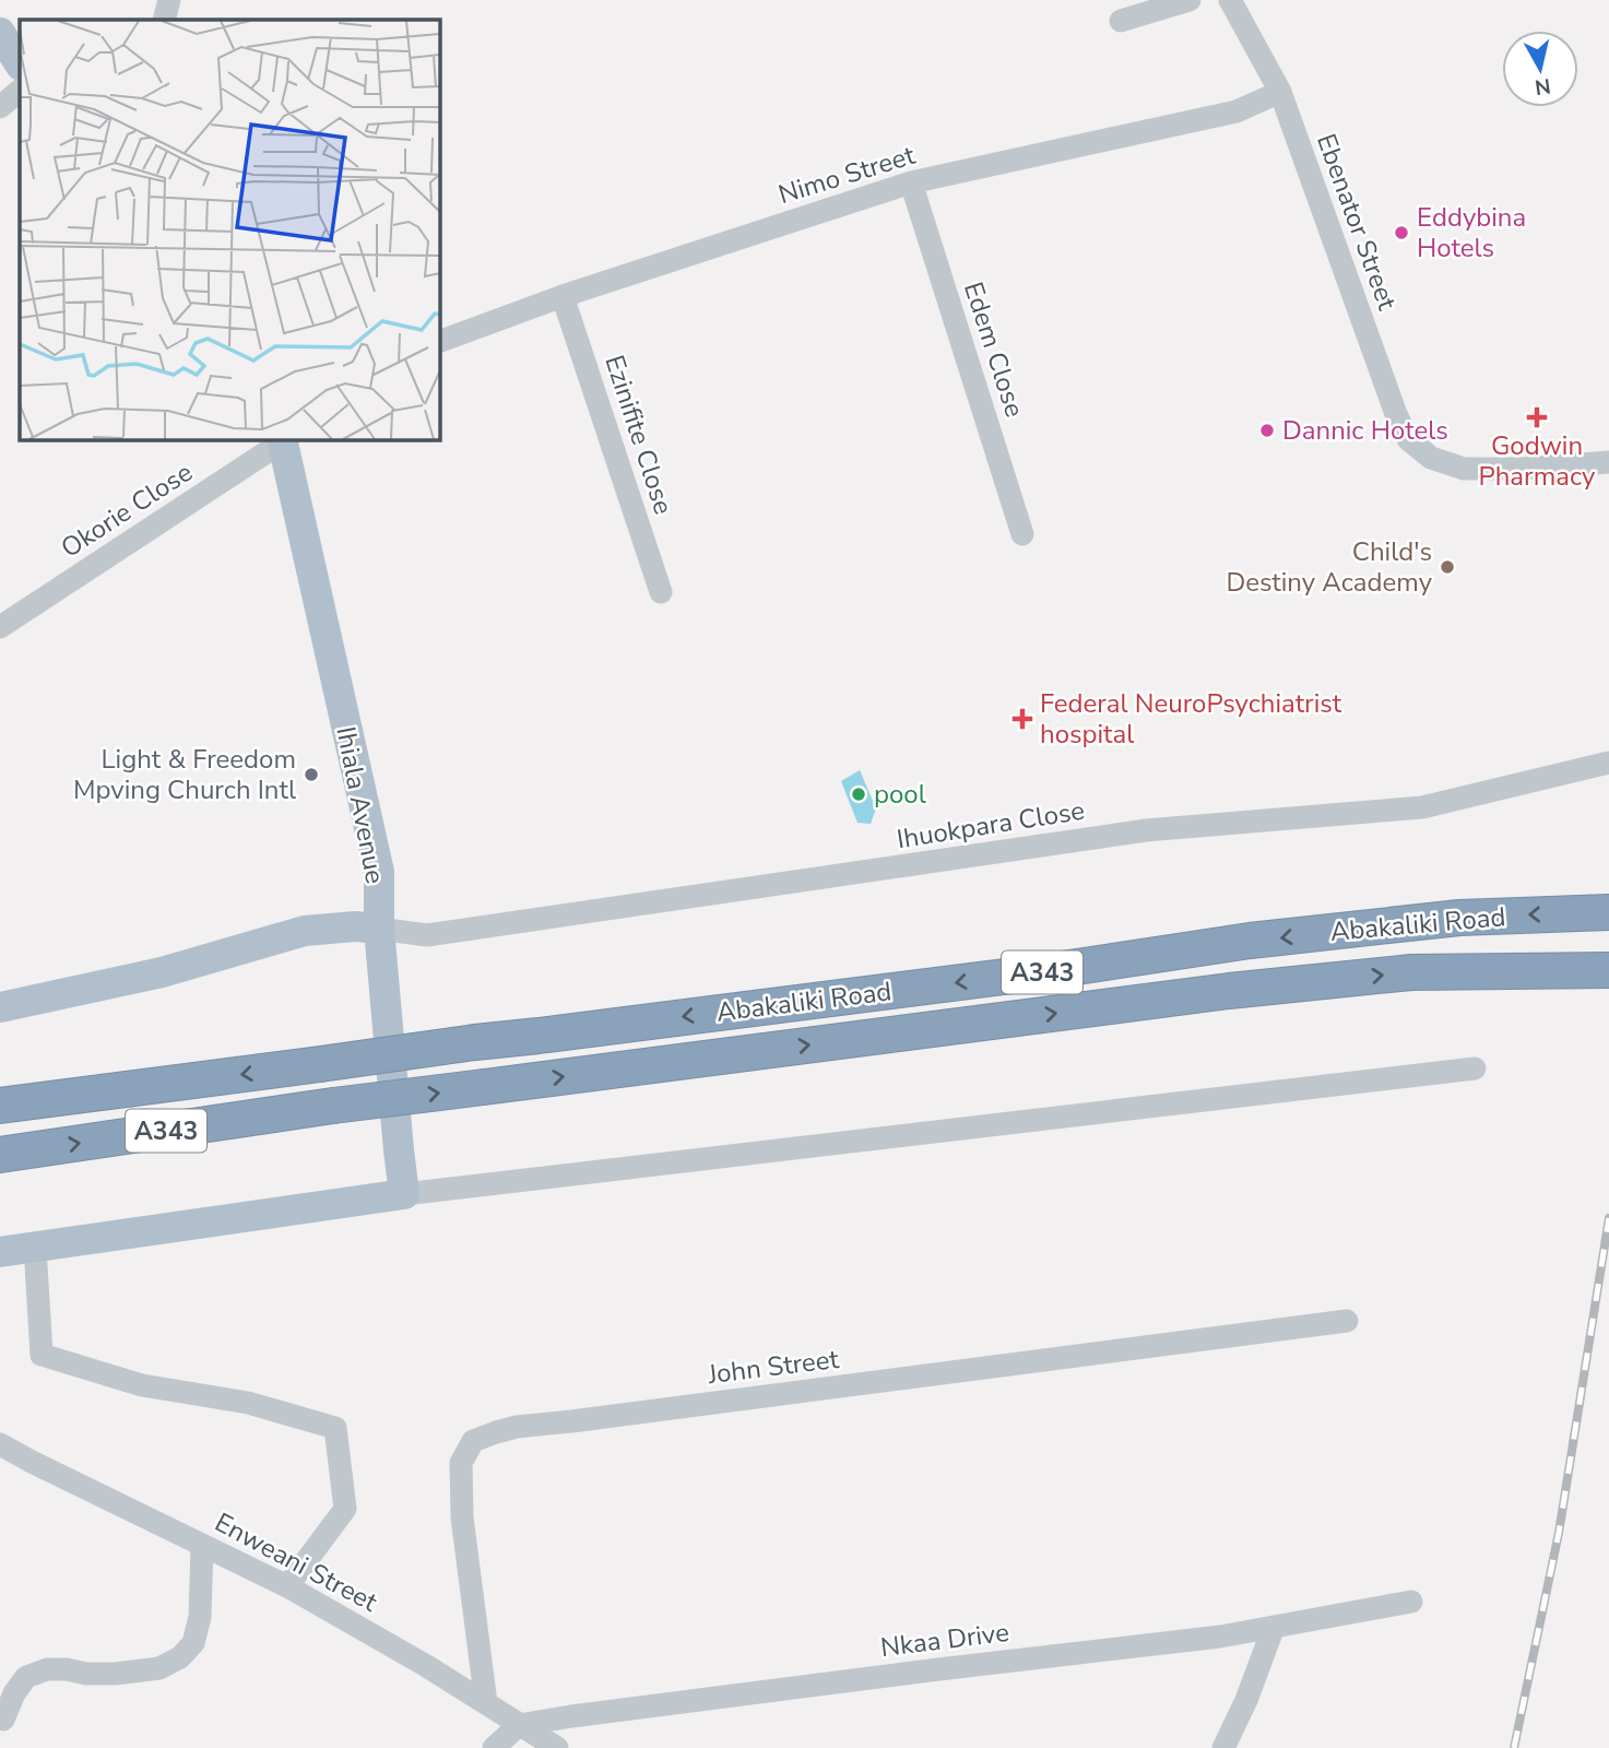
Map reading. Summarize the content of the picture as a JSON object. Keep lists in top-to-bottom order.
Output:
{
  "streets": {
    "highway": ["Abakaliki Road", "A343"],
    "main road": ["Ihiala Avenue"],
    "street": [
      "Nimo Street",
      "Ebenator Street",
      "Edem Close",
      "Ezinifite Close",
      "Okorie Close",
      "Ihuokpara Close",
      "John Street",
      "Enweani Street",
      "Nkaa Drive"
    ]
  },
  "crossings": [
    ["Nimo Street", "Ebenator Street"],
    ["Nimo Street", "Edem Close"],
    ["Nimo Street", "Ezinifite Close"],
    ["Okorie Close", "Ihiala Avenue"],
    ["Ihiala Avenue", "Ihuokpara Close"],
    ["John Street", "Enweani Street"],
    ["Enweani Street", "Nkaa Drive"]
  ],
  "places": {
    "other": [
      "Eddybina Hotels",
      "Dannic Hotels",
      "Child's Destiny Academy",
      "Light & Freedom Mpving Church Intl",
      "pool"
    ],
    "health": ["Godwin Pharmacy", "Federal NeuroPsychiatrist hospital"]
  },
  "north": "bottom"
}
